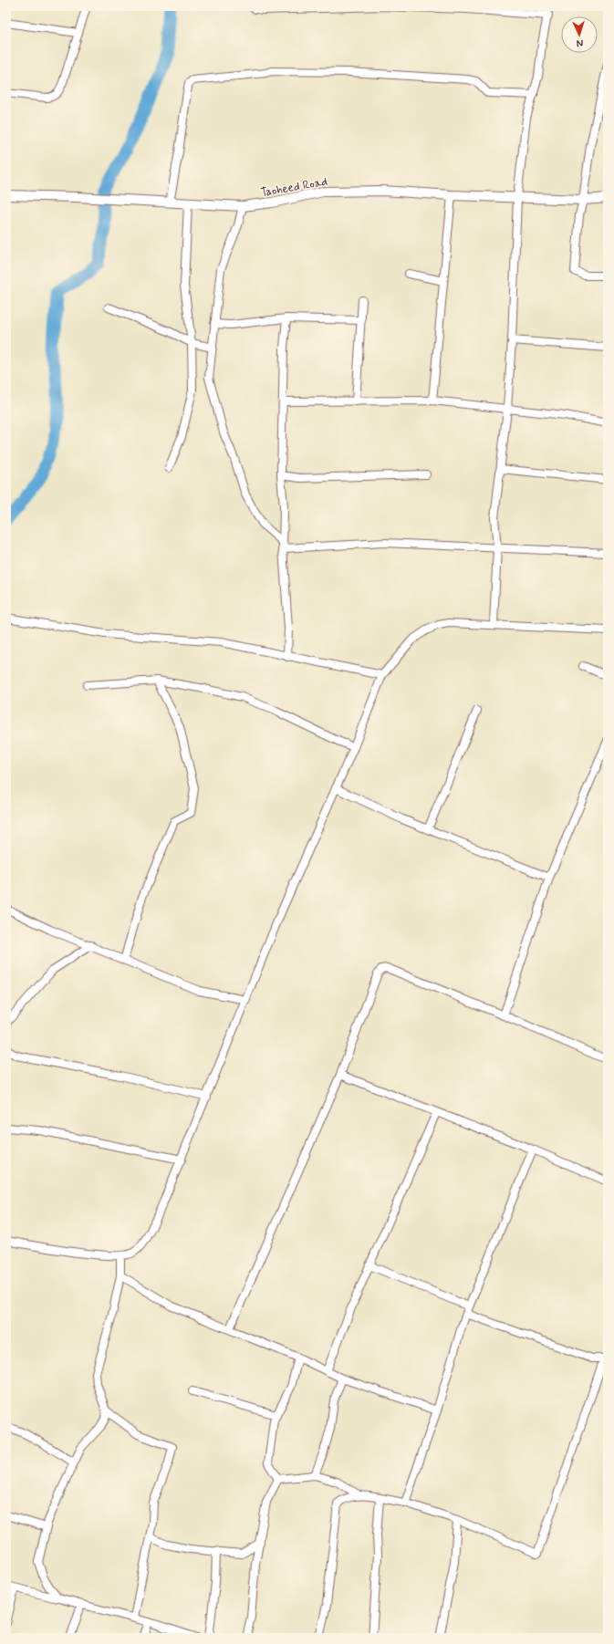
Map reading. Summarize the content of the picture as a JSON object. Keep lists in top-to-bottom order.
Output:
{
  "streets": {
    "main road": ["Taoheed Road"]
  },
  "north": "bottom"
}
